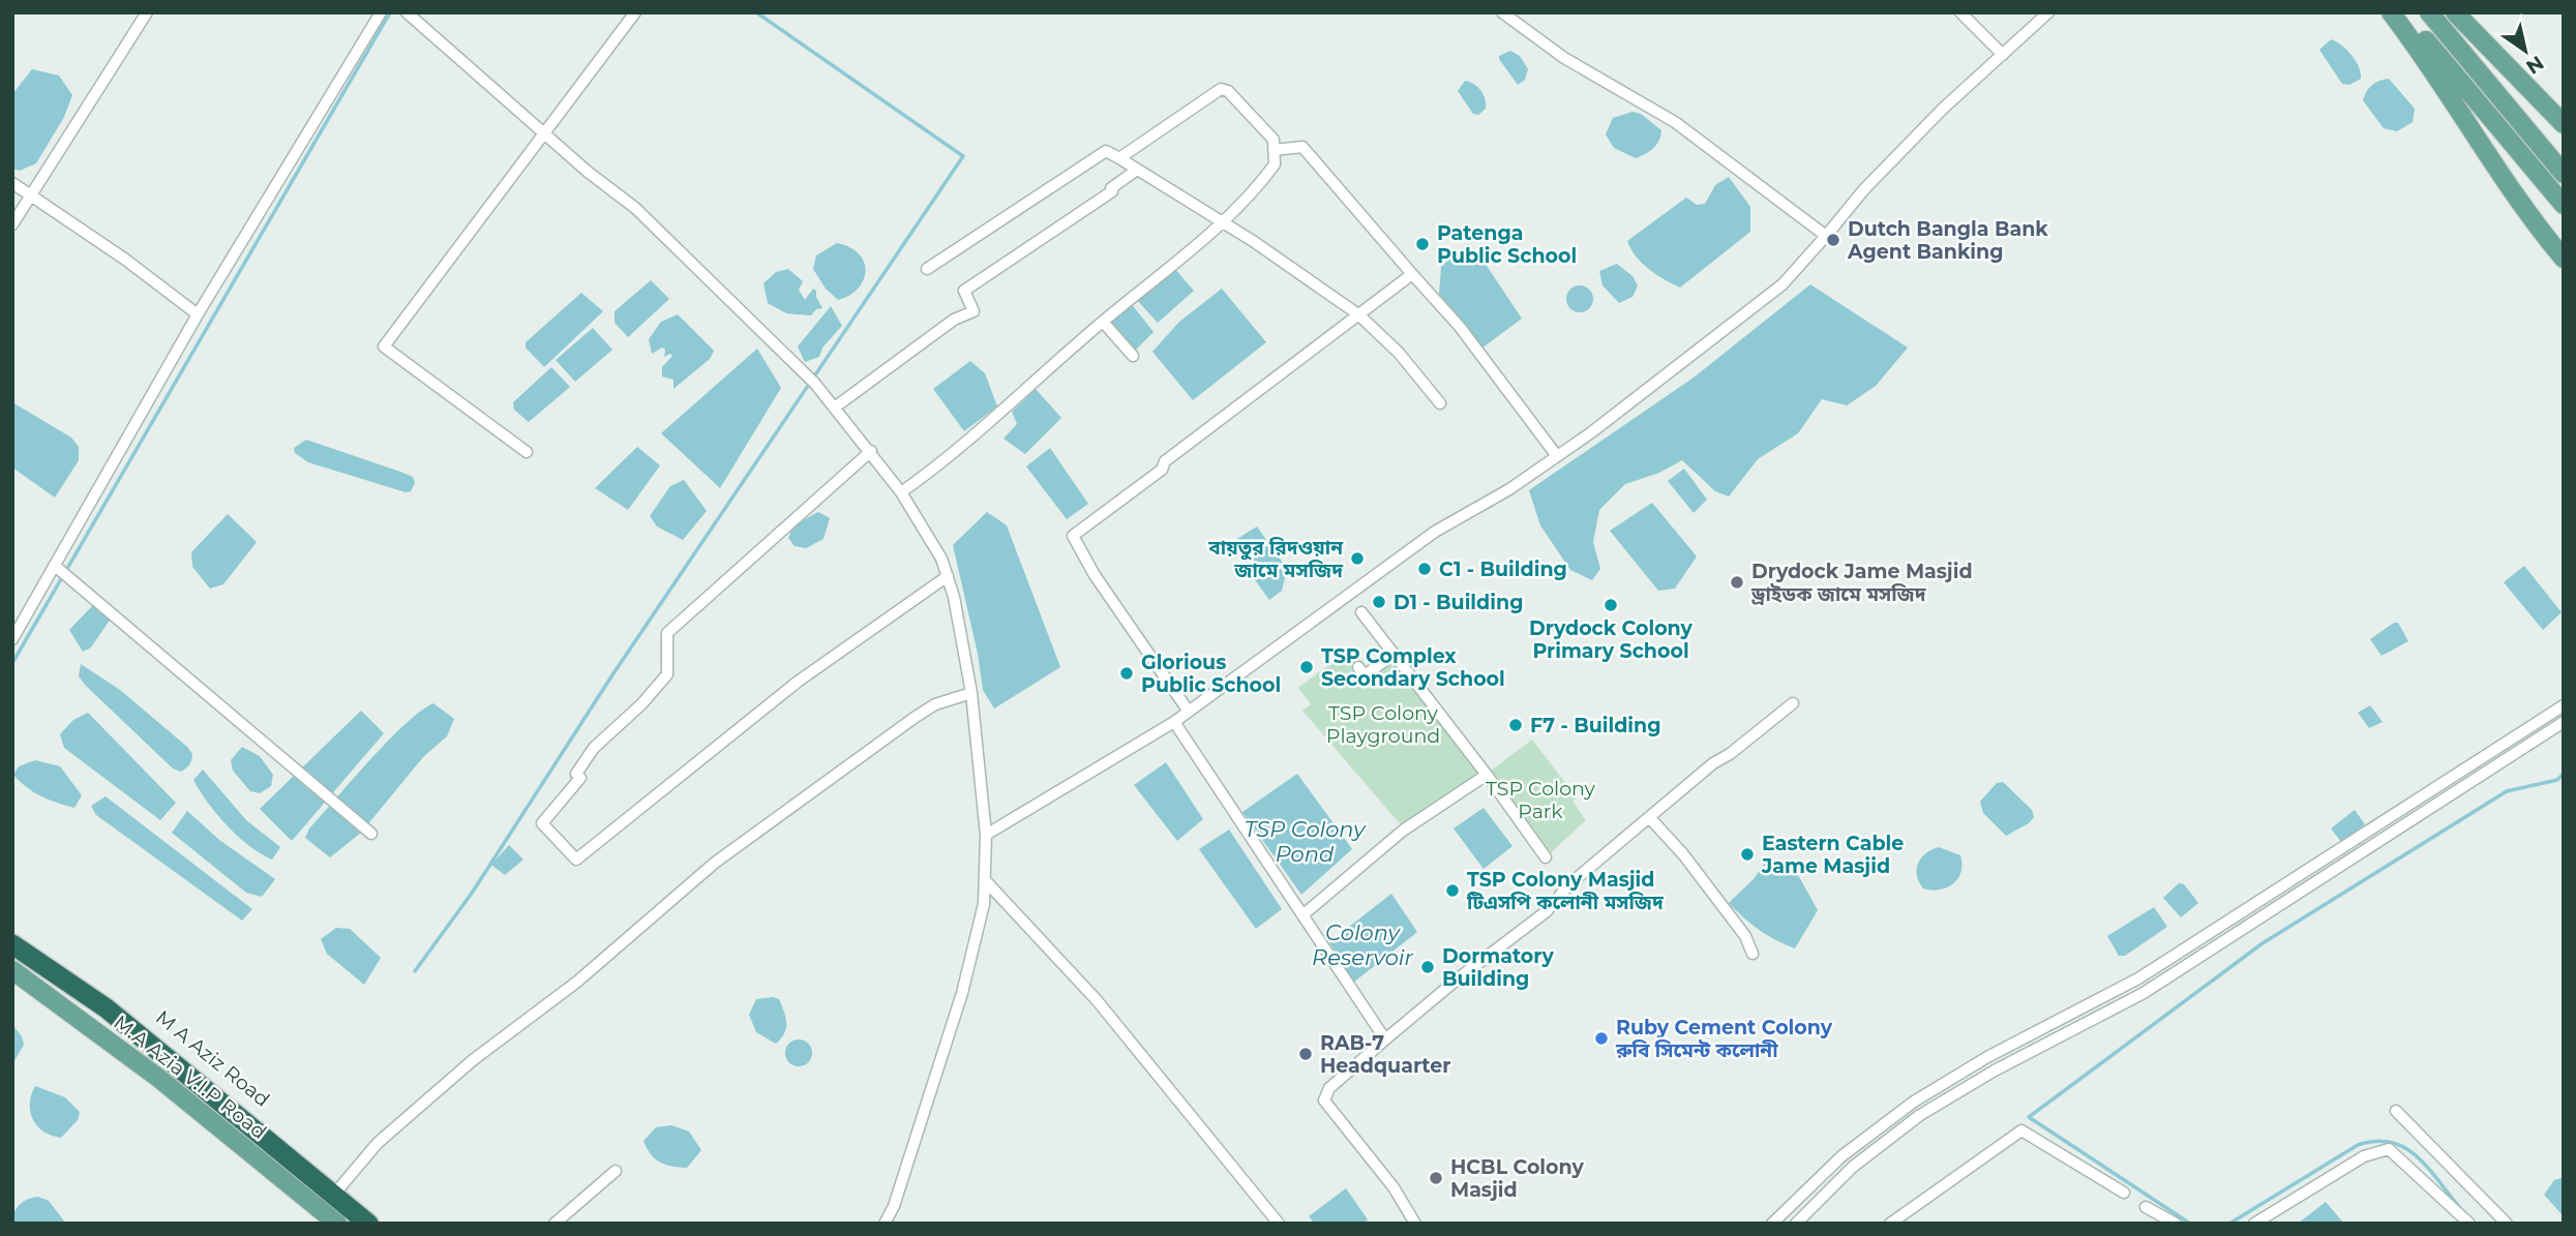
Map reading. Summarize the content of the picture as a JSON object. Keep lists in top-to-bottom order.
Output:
{
  "streets": {
    "main road": ["M A Aziz Road", "M.A Azia V.I.P Road"]
  },
  "water": ["TSP Colony Pond", "Colony Reservoir"],
  "parks": ["TSP Colony Playground", "TSP Colony Park"],
  "places": [
    "Dutch Bangla Bank Agent Banking",
    "Patenga Public School",
    "বায়তুর রিদওয়ান জামে মসজিদ",
    "C1 - Building",
    "Drydock Jame Masjid ড্রাইডক জামে মসজিদ",
    "D1 - Building",
    "Drydock Colony Primary School",
    "TSP Complex Secondary School",
    "Glorious Public School",
    "F7 - Building",
    "Eastern Cable Jame Masjid",
    "TSP Colony Masjid টিএসপি কলোনী মসজিদ",
    "Dormatory Building",
    "Ruby Cement Colony রুবি সিমেন্ট কলোনী",
    "RAB-7 Headquarter",
    "HCBL Colony Masjid"
  ],
  "north": "bottom right"
}
